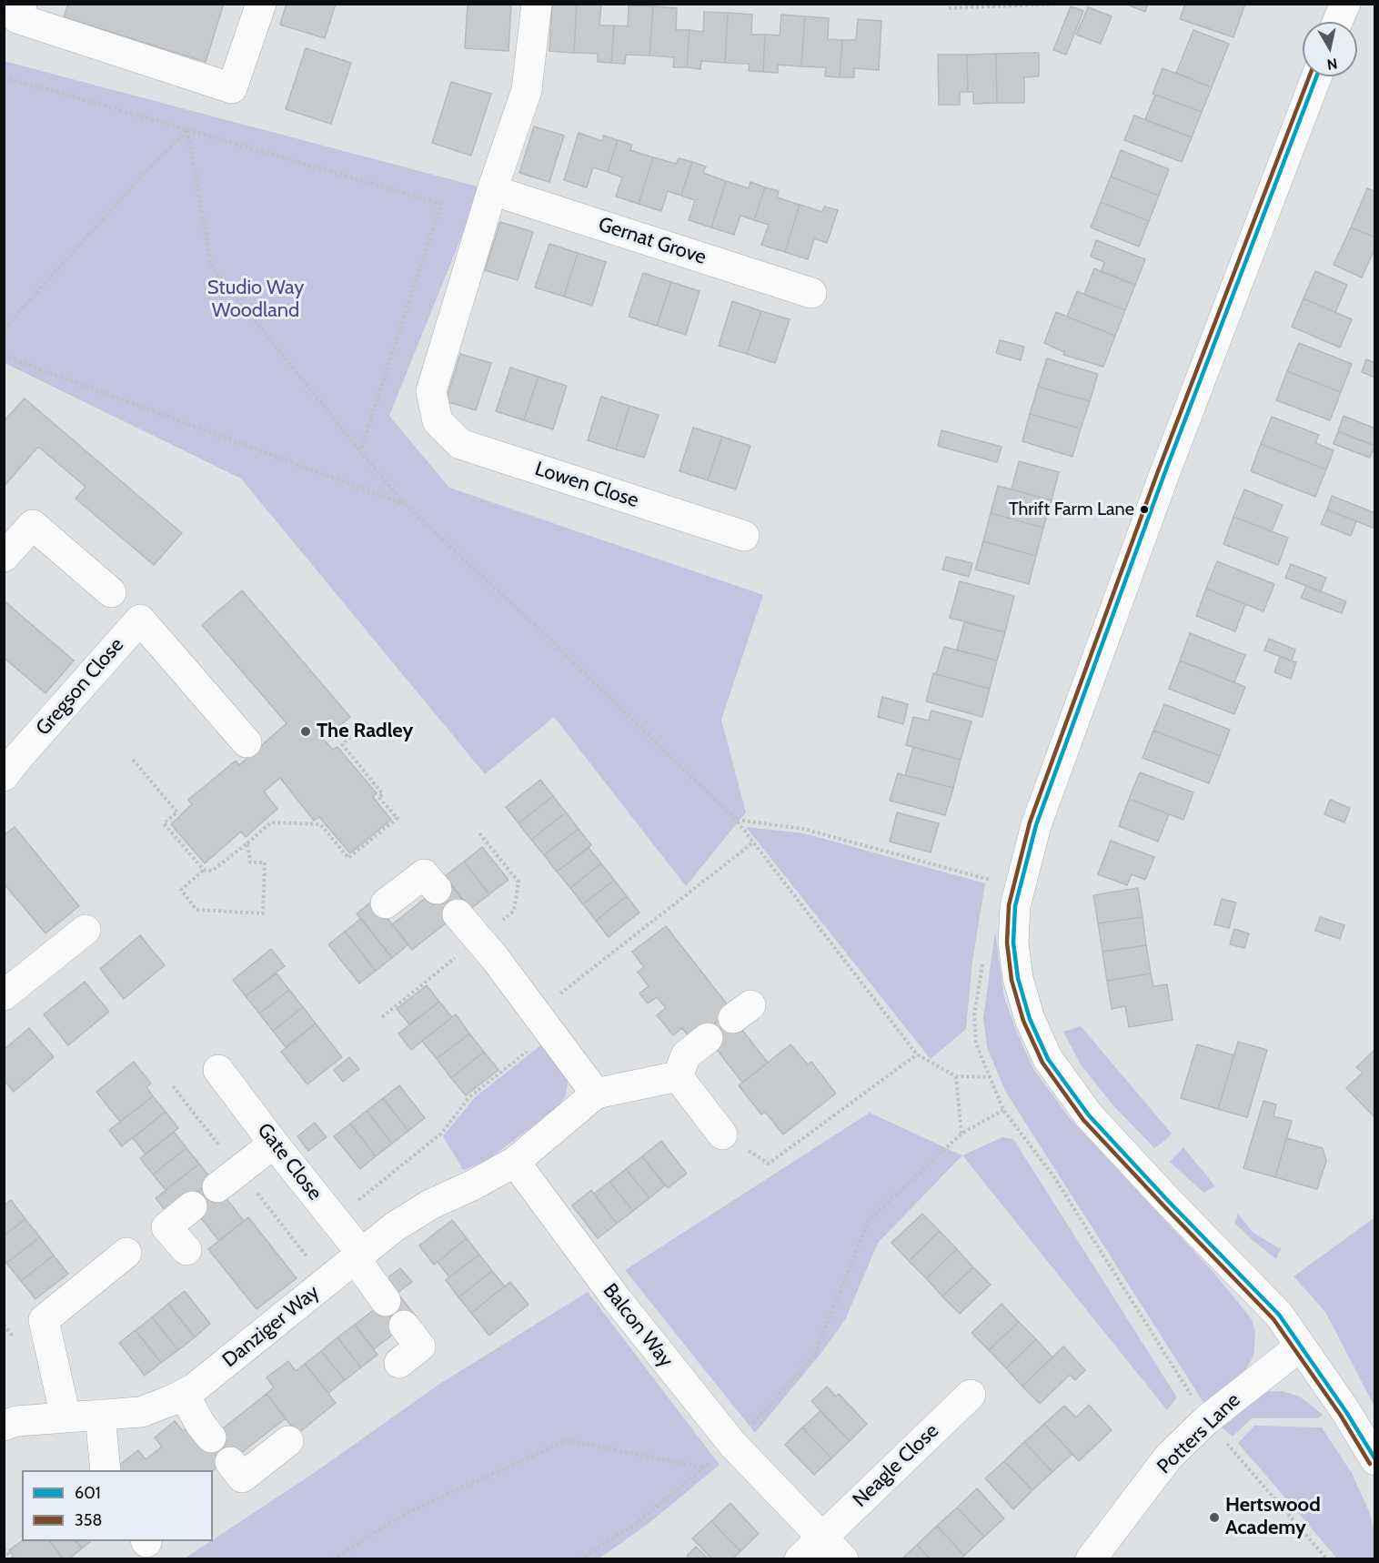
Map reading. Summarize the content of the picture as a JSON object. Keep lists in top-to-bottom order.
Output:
{
  "streets": {
    "street": [
      "Gernat Grove",
      "Lowen Close",
      "Gregson Close",
      "Gate Close",
      "Balcon Way",
      "Danziger Way",
      "Potters Lane",
      "Neagle Close"
    ]
  },
  "crossings": [
    ["Gernat Grove", "Lowen Close"],
    ["Gate Close", "Danziger Way"],
    ["Balcon Way", "Danziger Way"],
    ["Balcon Way", "Neagle Close"]
  ],
  "parks": ["Studio Way Woodland"],
  "places": ["Thrift Farm Lane", "The Radley", "Hertswood Academy"],
  "lines": ["transit line 601", "transit line 358"],
  "legend": ["601", "358"],
  "north": "bottom"
}
